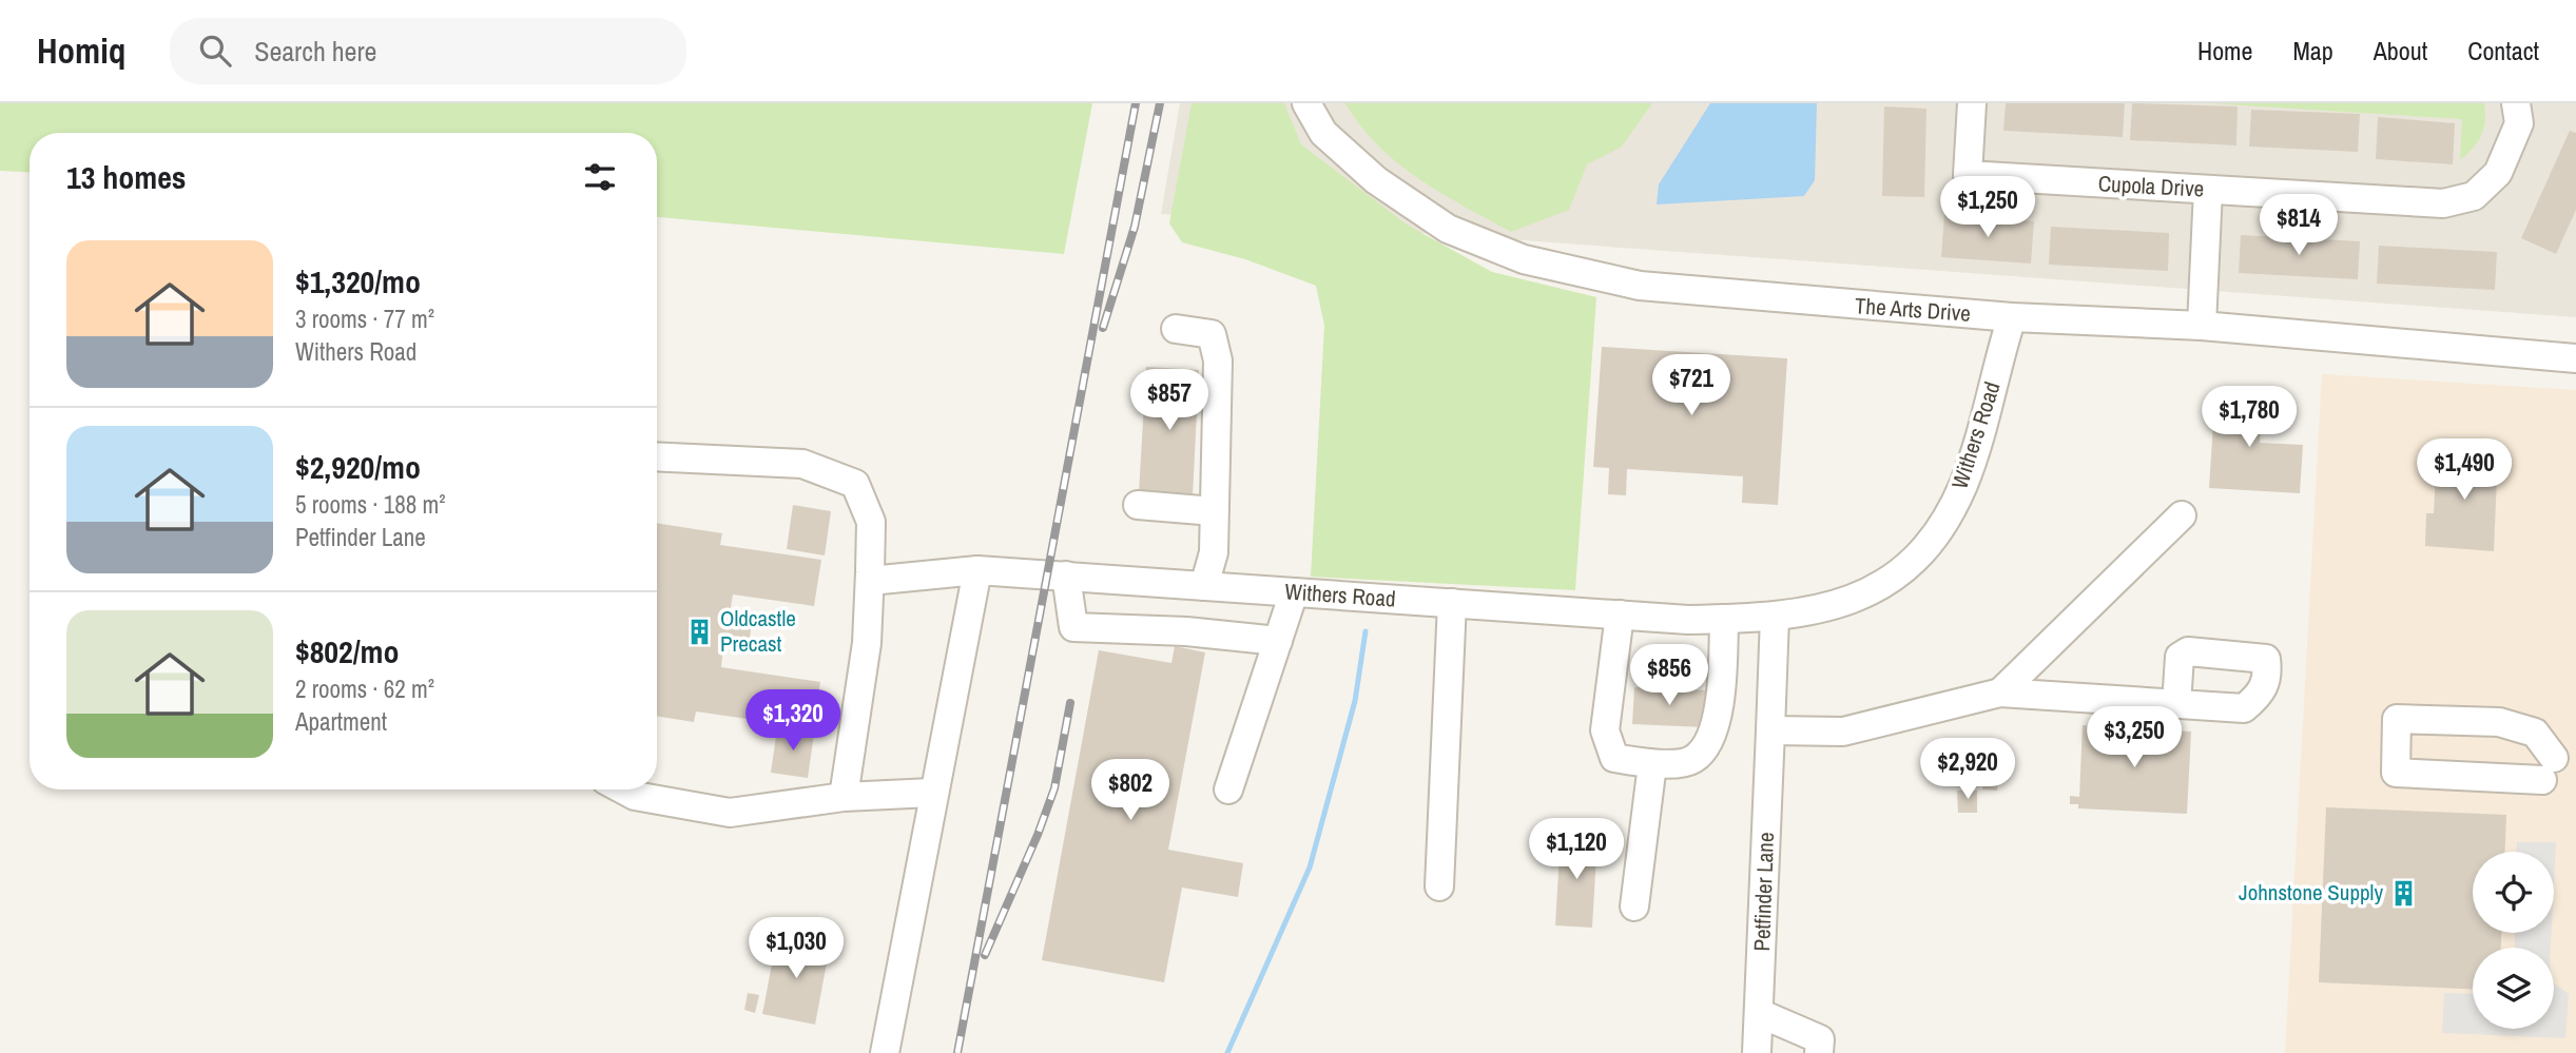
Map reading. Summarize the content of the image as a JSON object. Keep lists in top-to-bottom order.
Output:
{
  "streets": {
    "street": [
      "Cupola Drive",
      "The Arts Drive",
      "Withers Road",
      "Petfinder Lane"
    ]
  },
  "crossings": [
    ["The Arts Drive", "Withers Road"],
    ["Withers Road", "Petfinder Lane"]
  ],
  "places": {
    "building": ["Oldcastle Precast", "Johnstone Supply"]
  },
  "page": {
    "header": "Homiq",
    "search": "Search here",
    "nav": [
      "Home",
      "Map",
      "About",
      "Contact"
    ],
    "heading": "13 homes",
    "price": [
      "$1,250",
      "$814",
      "$721",
      "$857",
      "$1,780",
      "$1,490",
      "$856",
      "$1,320",
      "$3,250",
      "$2,920",
      "$802",
      "$1,120",
      "$1,030"
    ],
    "list": [
      {
        "name": "$1,320/mo",
        "note": "3 rooms · 77 m² · Withers Road"
      },
      {
        "name": "$2,920/mo",
        "note": "5 rooms · 188 m² · Petfinder Lane"
      },
      {
        "name": "$802/mo",
        "note": "2 rooms · 62 m² · Apartment"
      }
    ]
  }
}
